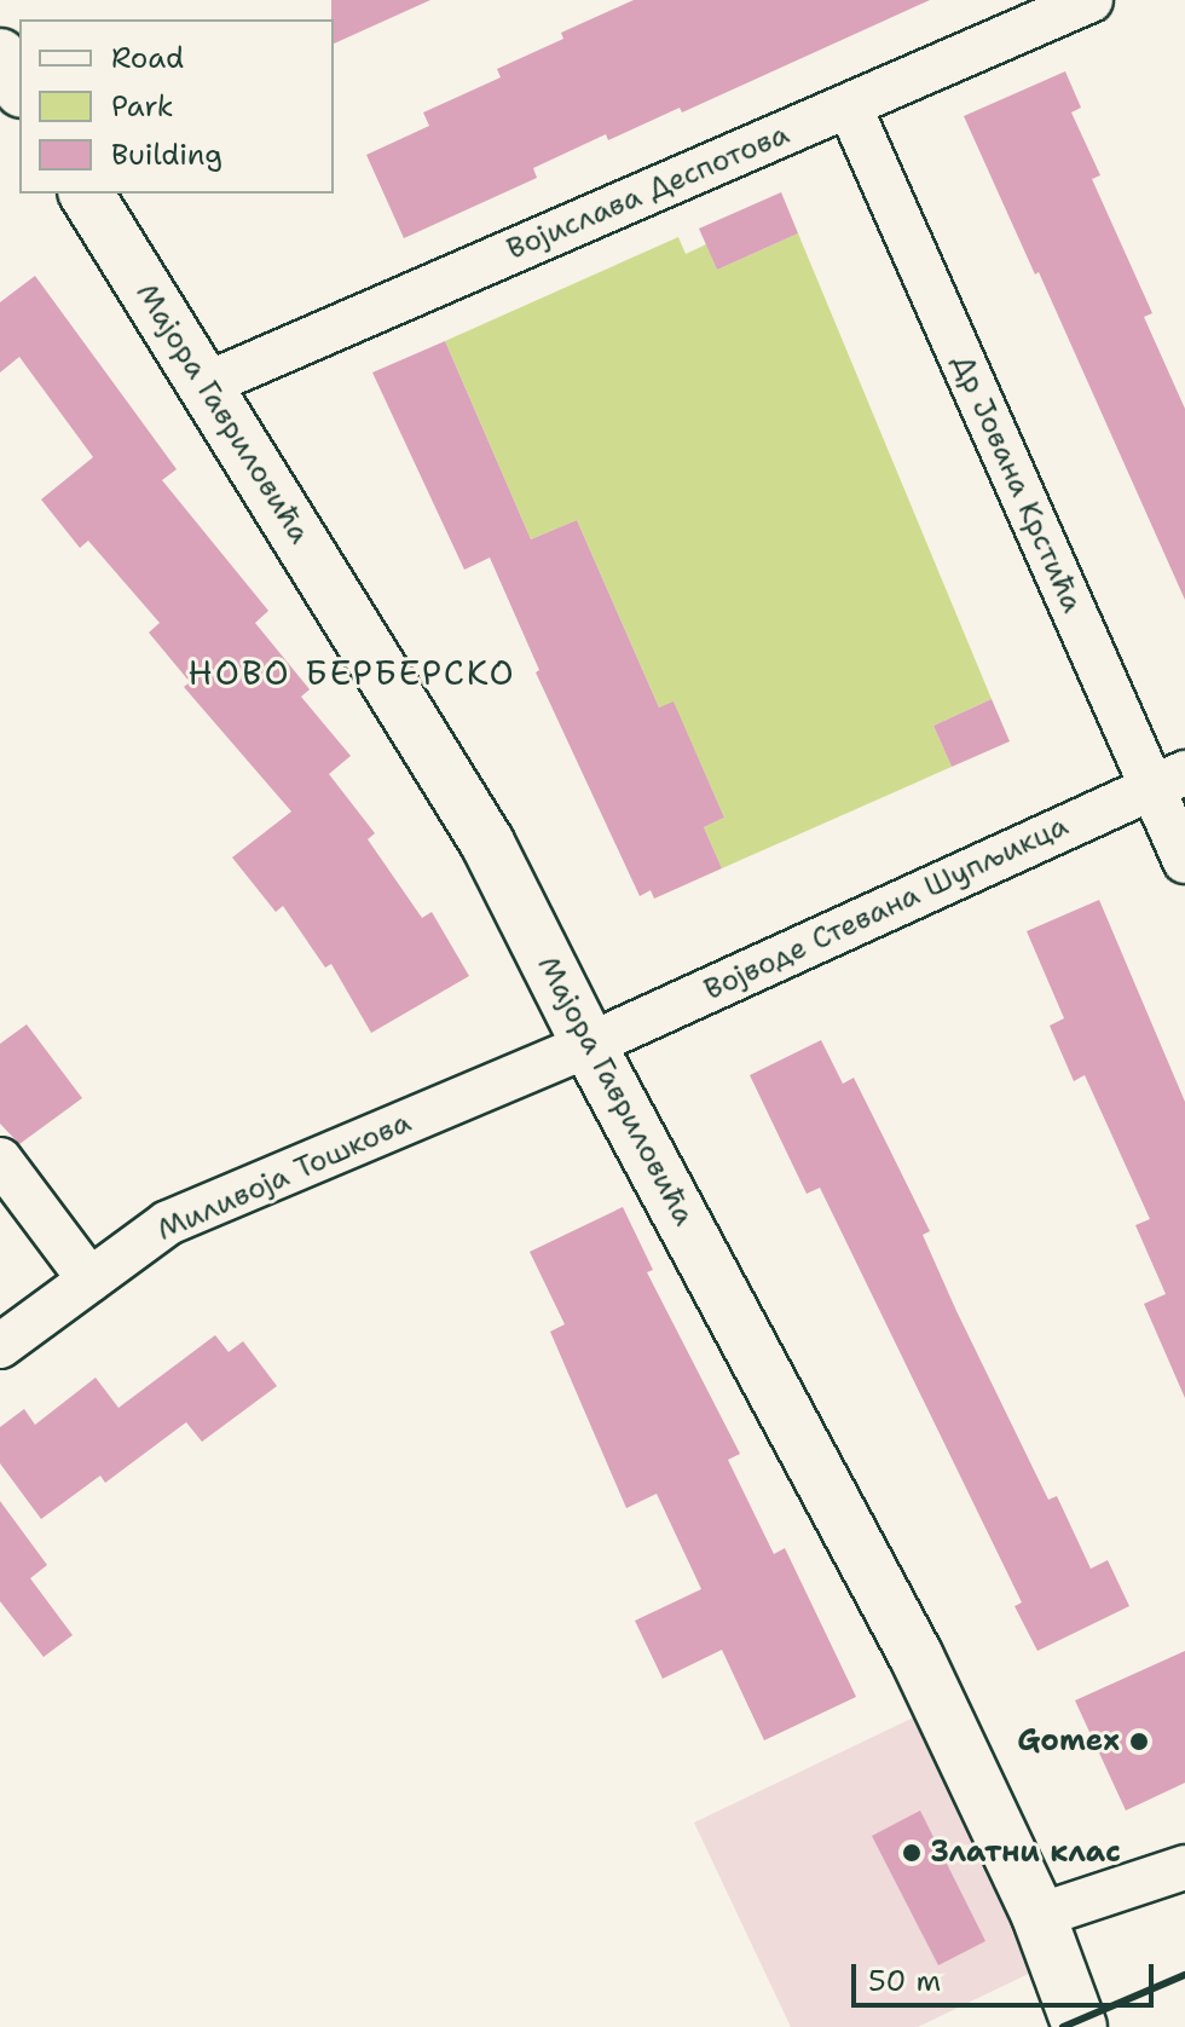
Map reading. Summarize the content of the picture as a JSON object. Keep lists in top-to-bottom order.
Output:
{
  "streets": {
    "street": [
      "Војислава Деспотова",
      "Мајора Гавриловића",
      "Др Јована Крстића",
      "Војводе Стевана Шупљикца",
      "Миливоја Тошкова"
    ]
  },
  "crossings": [
    ["Војислава Деспотова", "Мајора Гавриловића"],
    ["Војислава Деспотова", "Др Јована Крстића"],
    ["Мајора Гавриловића", "Војводе Стевана Шупљикца"],
    ["Мајора Гавриловића", "Миливоја Тошкова"],
    ["Др Јована Крстића", "Војводе Стевана Шупљикца"],
    ["Војводе Стевана Шупљикца", "Миливоја Тошкова"]
  ],
  "districts": ["НОВО БЕРБЕРСКО"],
  "places": ["Gomex", "Златни клас"],
  "legend": ["Road", "Park", "Building"],
  "scale_bar": "50 m"
}
